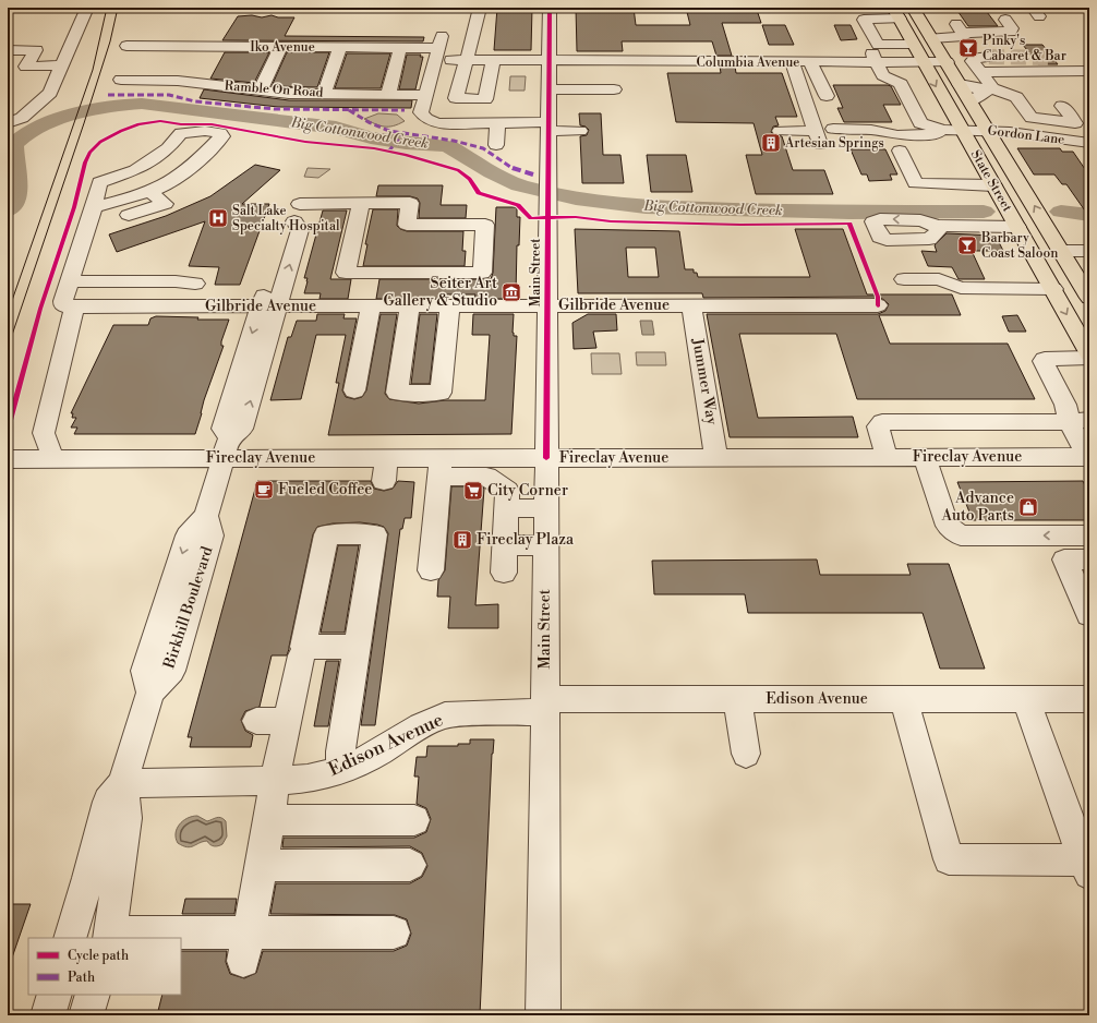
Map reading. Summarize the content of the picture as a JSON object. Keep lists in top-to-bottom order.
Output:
{
  "streets": {
    "main road": ["State Street"],
    "street": [
      "Iko Avenue",
      "Columbia Avenue",
      "Ramble On Road",
      "Gordon Lane",
      "Main Street",
      "Gilbride Avenue",
      "Jummer Way",
      "Fireclay Avenue",
      "Birkhill Boulevard",
      "Edison Avenue"
    ]
  },
  "crossings": [
    ["Iko Avenue", "Columbia Avenue"],
    ["Columbia Avenue", "State Street"],
    ["Columbia Avenue", "Main Street"],
    ["Gordon Lane", "State Street"],
    ["Main Street", "Gilbride Avenue"],
    ["Main Street", "Fireclay Avenue"],
    ["Main Street", "Edison Avenue"],
    ["Gilbride Avenue", "Jummer Way"],
    ["Gilbride Avenue", "Birkhill Boulevard"],
    ["Jummer Way", "Fireclay Avenue"],
    ["Fireclay Avenue", "Birkhill Boulevard"],
    ["Birkhill Boulevard", "Edison Avenue"]
  ],
  "water": ["Big Cottonwood Creek"],
  "places": {
    "bar": ["Pinky's Cabaret & Bar", "Barbary Coast Saloon"],
    "building": ["Artesian Springs", "Fireclay Plaza"],
    "hospital": ["Salt Lake Specialty Hospital"],
    "museum": ["Seiter Art Gallery & Studio"],
    "cafe": ["Fueled Coffee"],
    "supermarket": ["City Corner"],
    "shop": ["Advance Auto Parts"]
  },
  "legend": ["Cycle path", "Path"]
}
